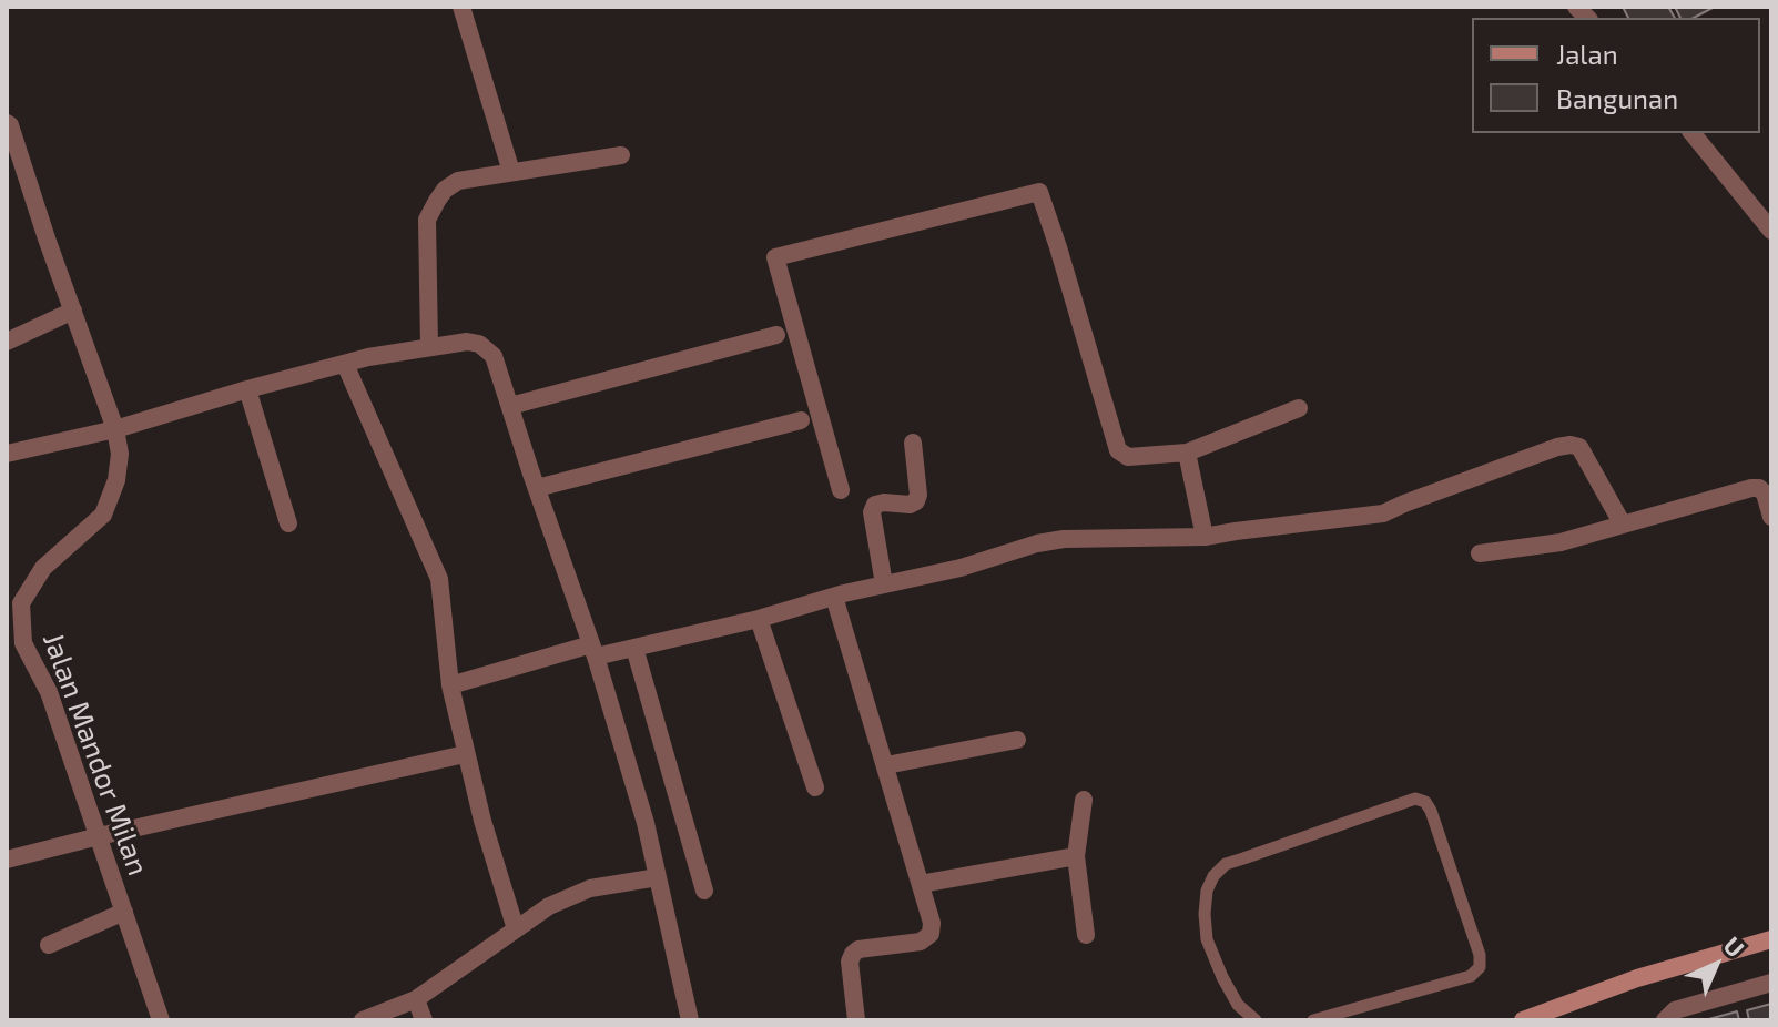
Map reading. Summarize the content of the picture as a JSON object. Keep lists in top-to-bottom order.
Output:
{
  "streets": {
    "street": ["Jalan Mandor Milan"]
  },
  "legend": ["Jalan", "Bangunan"],
  "north": "top right"
}
